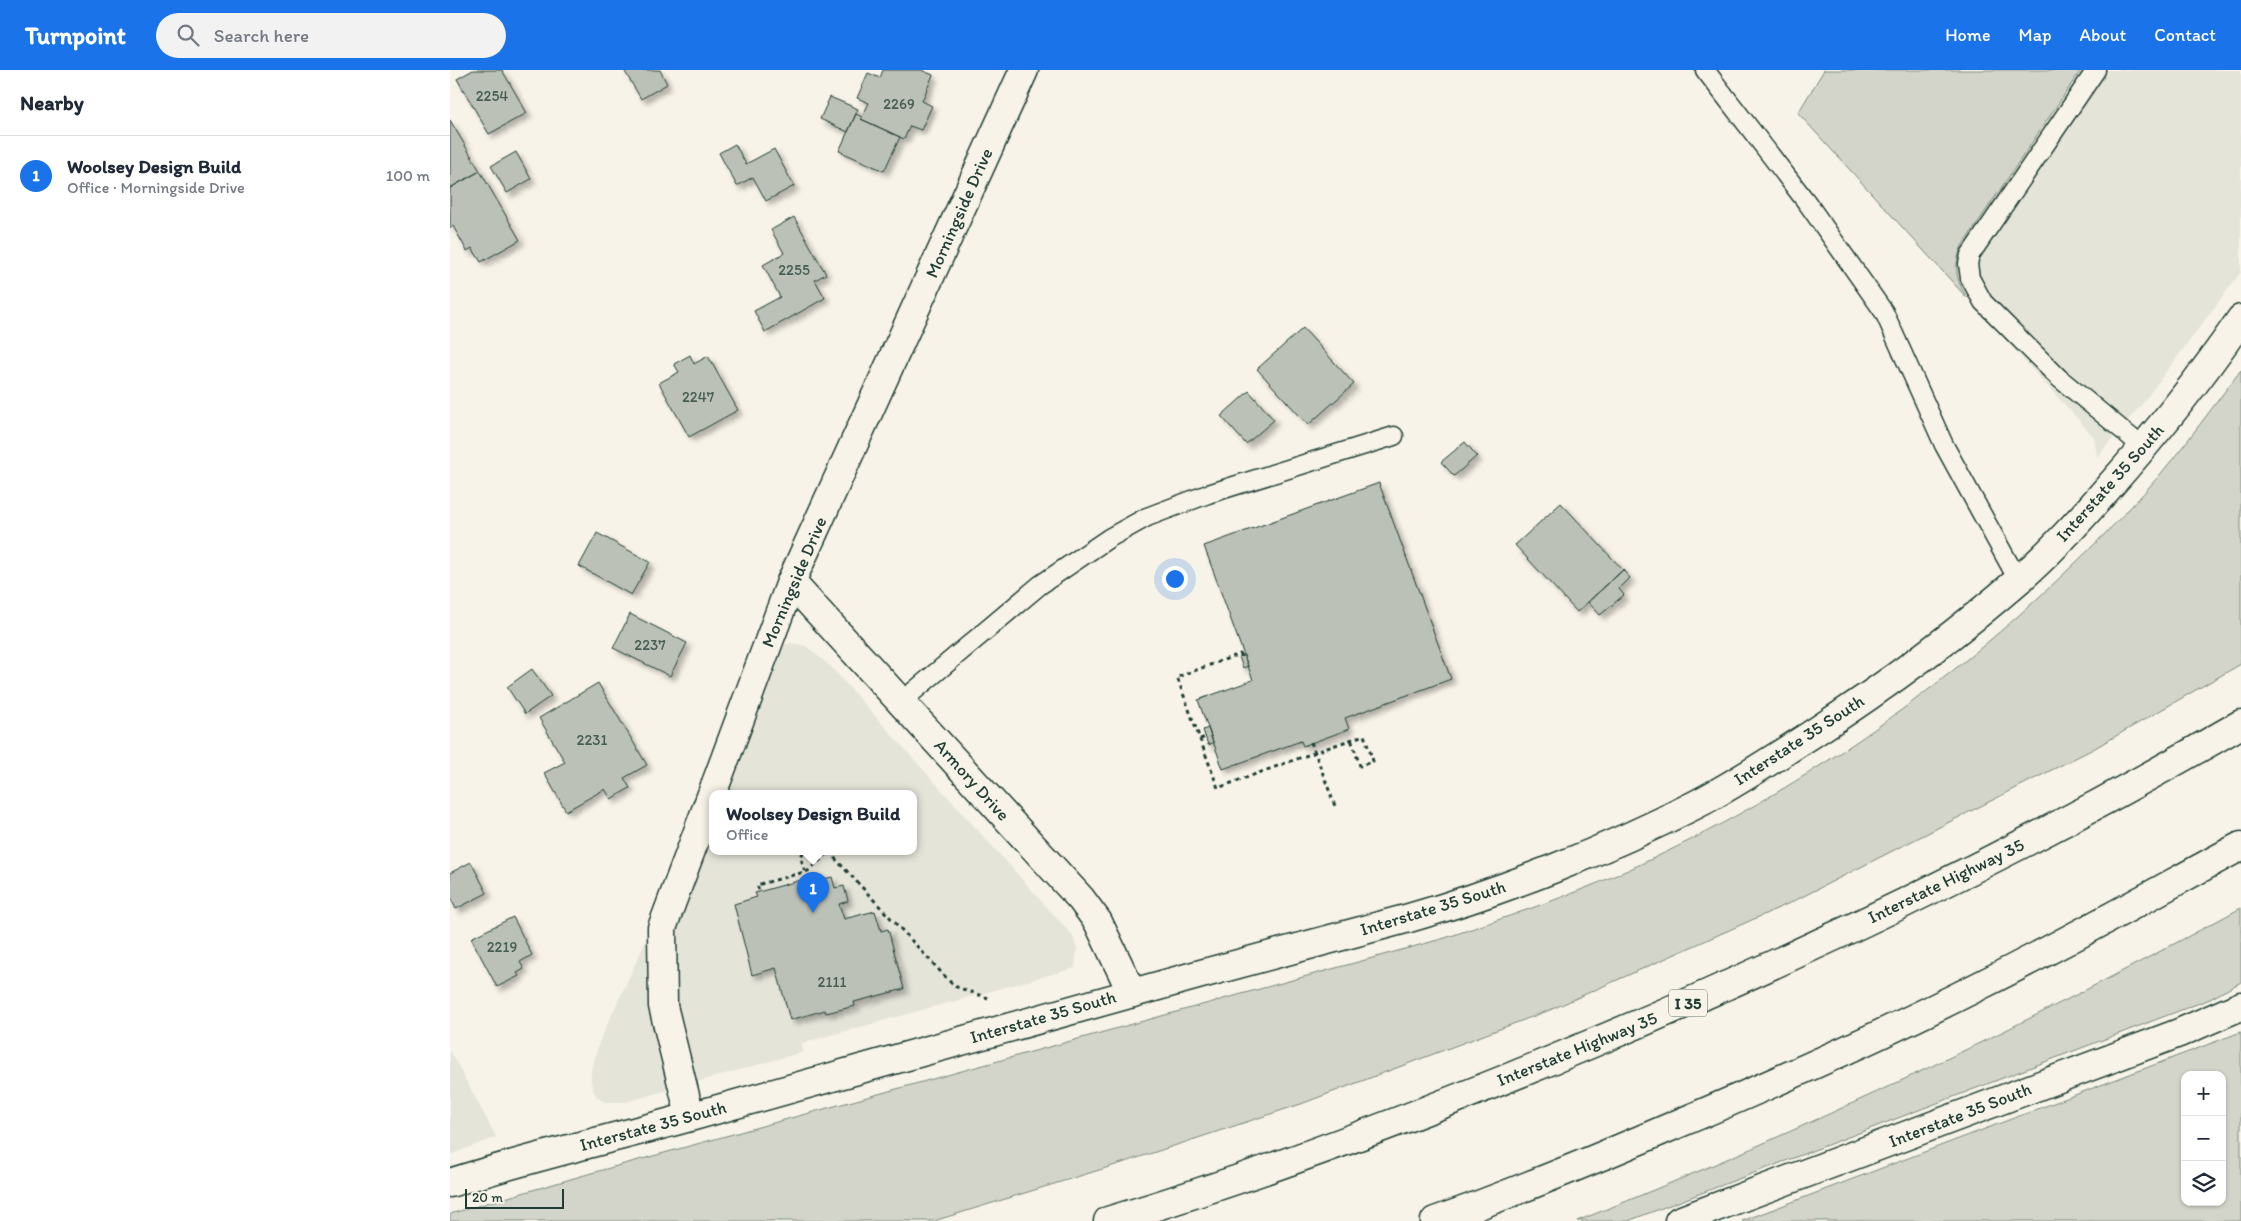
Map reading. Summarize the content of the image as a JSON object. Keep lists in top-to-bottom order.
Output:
{
  "streets": {
    "main road": [
      "Morningside Drive",
      "Interstate 35 South",
      "Armory Drive",
      "Interstate Highway 35",
      "I 35"
    ]
  },
  "crossings": [
    ["Morningside Drive", "Interstate 35 South"],
    ["Morningside Drive", "Armory Drive"],
    ["Interstate 35 South", "Armory Drive"]
  ],
  "house_numbers": [
    "2254",
    "2269",
    "2255",
    "2247",
    "2237",
    "2231",
    "2219",
    "2111"
  ],
  "scale_bar": "20 m",
  "page": {
    "header": "Turnpoint",
    "search": "Search here",
    "nav": [
      "Home",
      "Map",
      "About",
      "Contact"
    ],
    "heading": "Nearby",
    "list": [
      {
        "mark": "1",
        "name": "Woolsey Design Build",
        "note": "Office · Morningside Drive",
        "value": "100 m"
      }
    ],
    "popup": ["Woolsey Design Build", "Office"],
    "pins": "1",
    "map_buttons": ["+", "−"],
    "scale": "20 m"
  }
}
